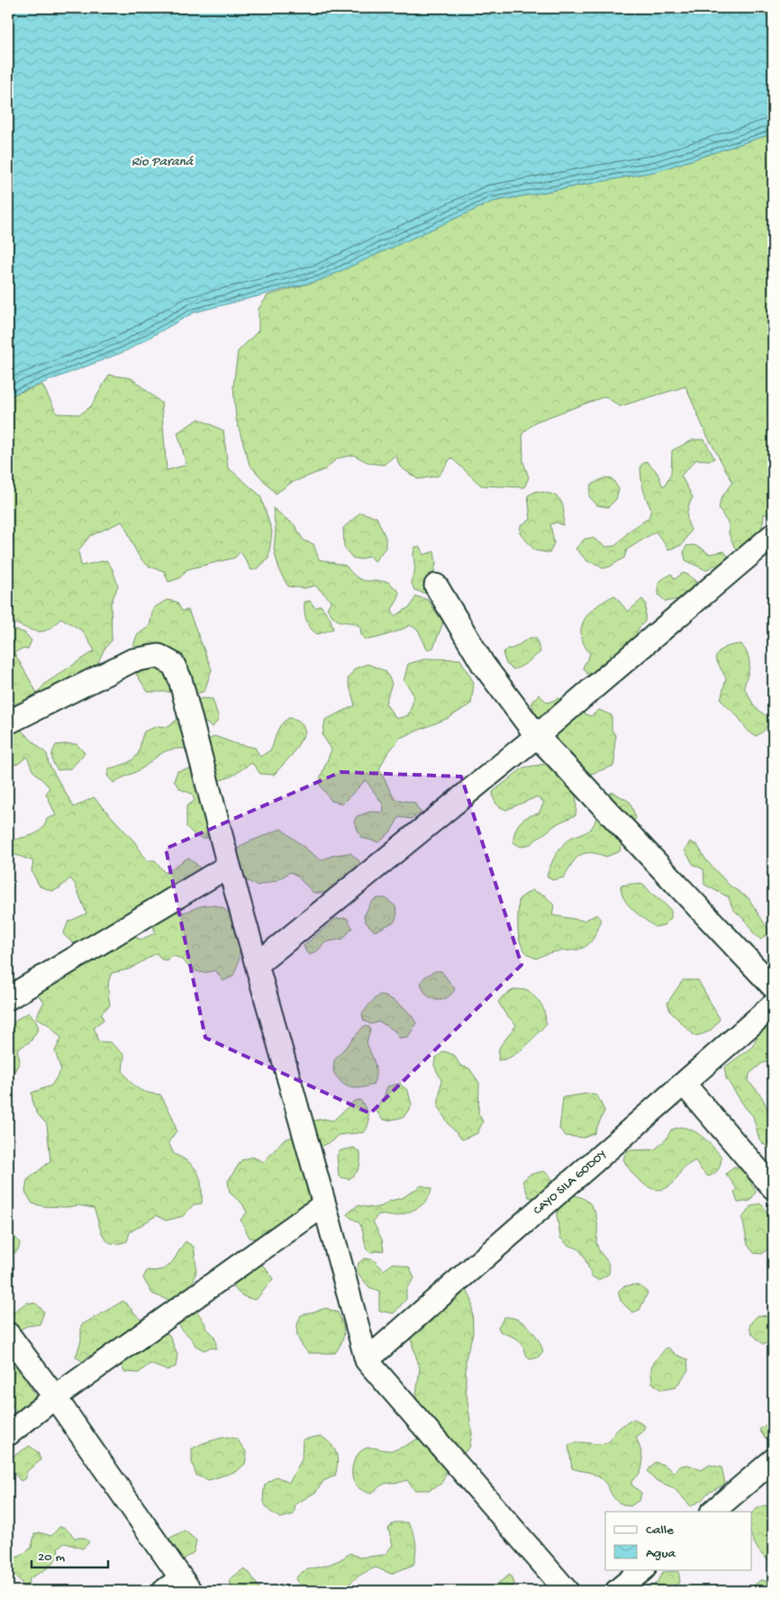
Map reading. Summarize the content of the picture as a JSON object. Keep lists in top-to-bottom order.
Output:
{
  "streets": {
    "street": ["CAYO SILA GODOY"]
  },
  "water": ["Rio Paraná"],
  "legend": ["Calle", "Agua"],
  "scale_bar": "20 m"
}
